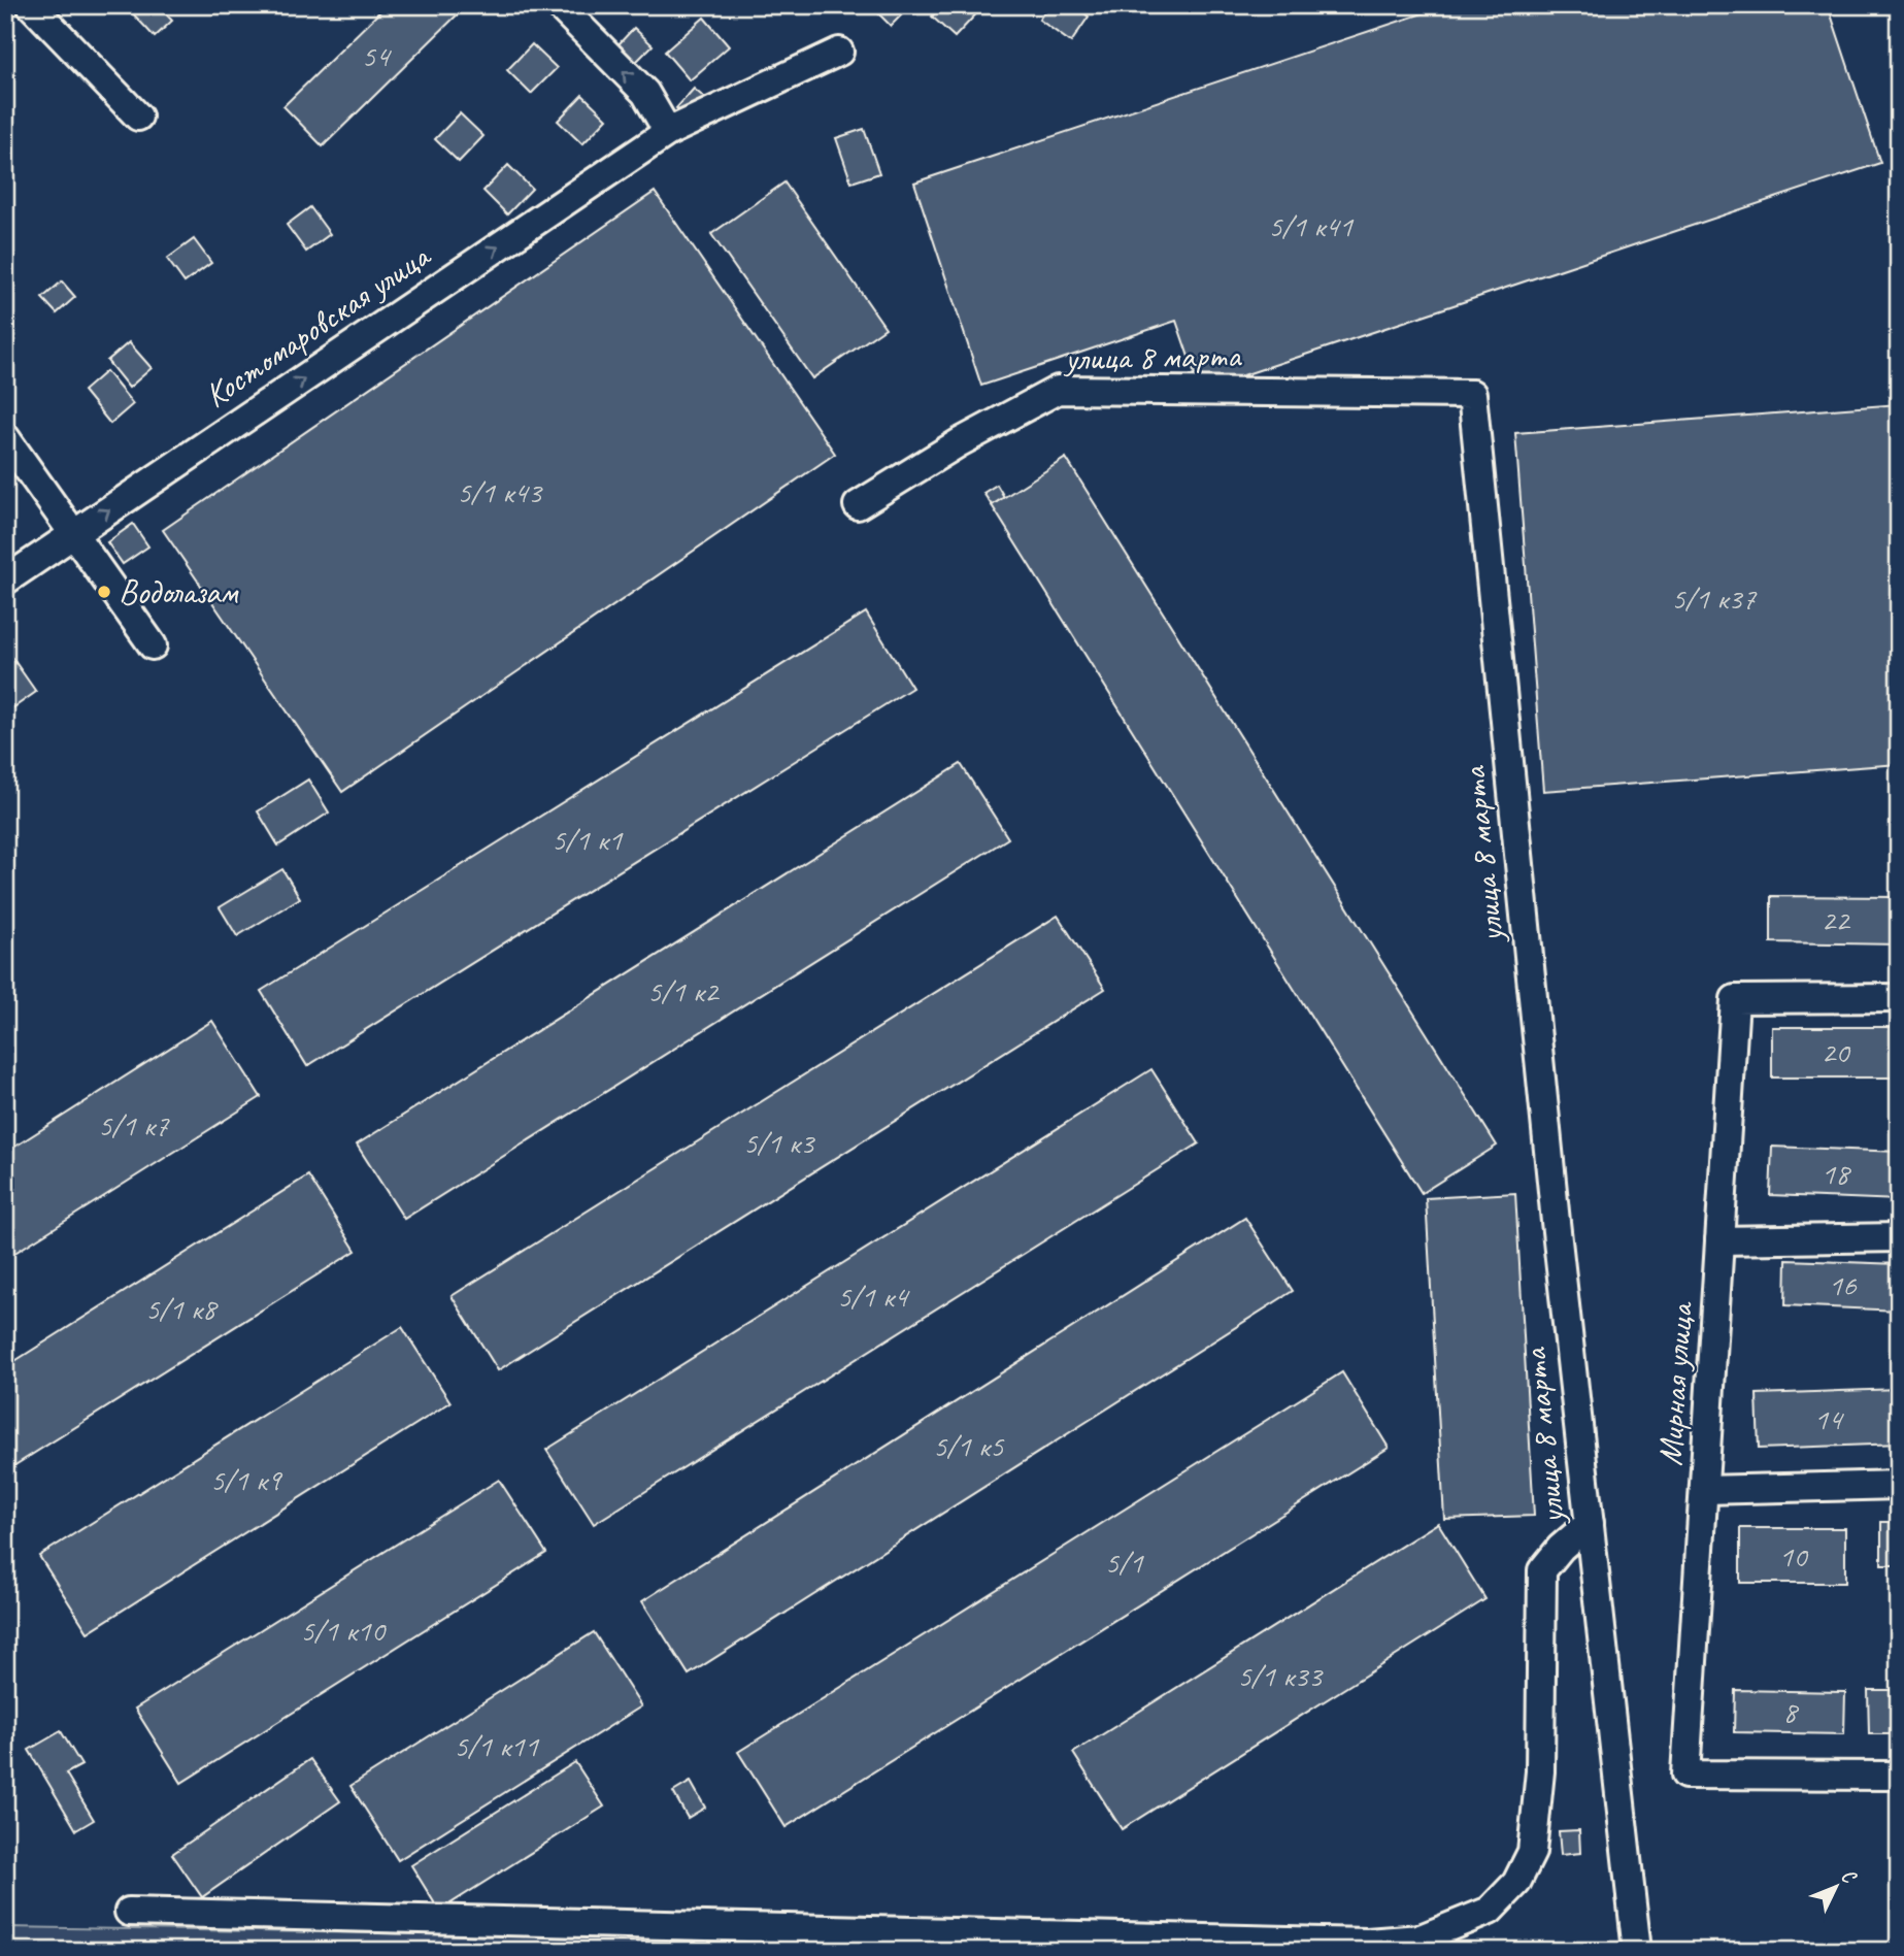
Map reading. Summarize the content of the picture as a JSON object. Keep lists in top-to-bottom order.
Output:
{
  "streets": {
    "street": ["Костомаровская улица", "улица 8 марта", "Мирная улица"]
  },
  "one_way": ["Костомаровская улица"],
  "places": ["Водолазам"],
  "house_numbers": [
    "54",
    "5/1 к41",
    "5/1 к43",
    "5/1 к37",
    "5/1 к1",
    "22",
    "5/1 к2",
    "20",
    "5/1 к7",
    "5/1 к3",
    "18",
    "16",
    "5/1 к4",
    "5/1 к8",
    "14",
    "5/1 к5",
    "5/1 к9",
    "10",
    "5/1",
    "5/1 к10",
    "5/1 к33",
    "8",
    "5/1 к11"
  ],
  "north": "top right"
}
